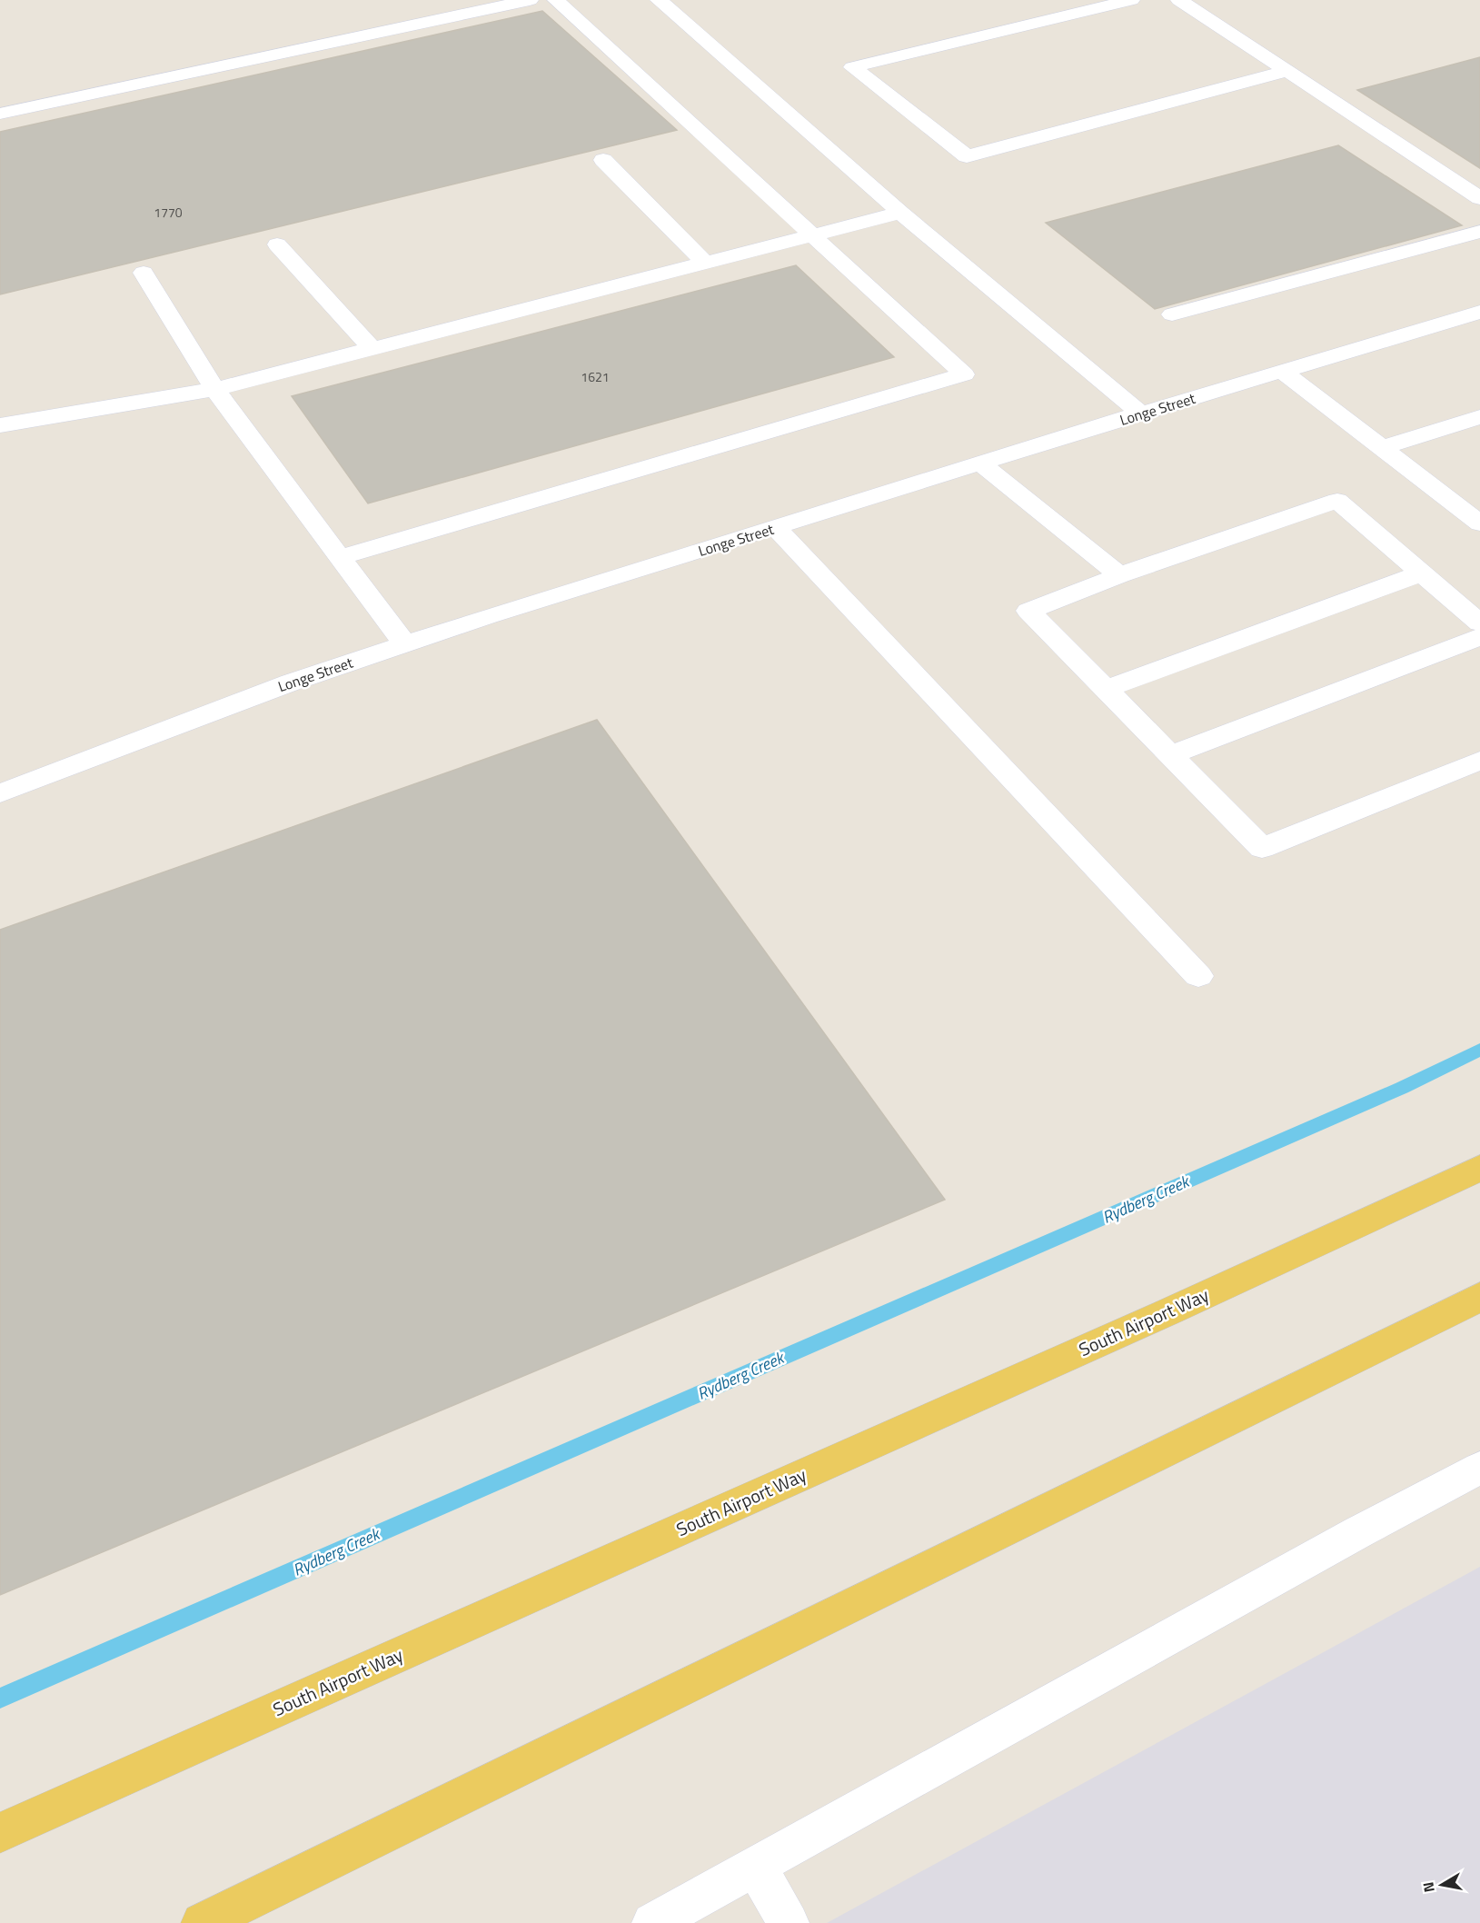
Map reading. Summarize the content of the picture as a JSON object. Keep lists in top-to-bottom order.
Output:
{
  "streets": {
    "main road": ["South Airport Way"],
    "street": ["Longe Street"]
  },
  "water": ["Rydberg Creek"],
  "house_numbers": ["1770", "1621"],
  "north": "left"
}
